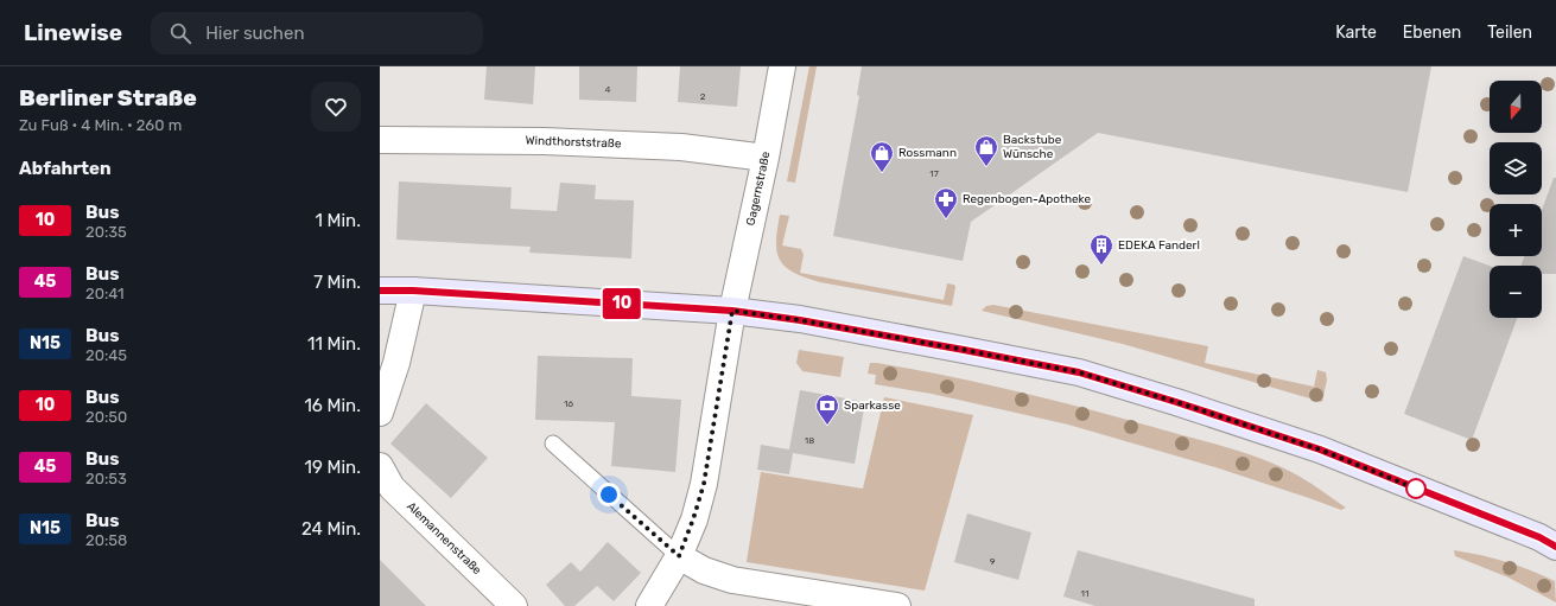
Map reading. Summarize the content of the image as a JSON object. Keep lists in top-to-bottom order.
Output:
{
  "streets": {
    "street": ["Windthorststraße", "Gagernstraße", "Alemannenstraße"]
  },
  "crossings": [
    ["Windthorststraße", "Gagernstraße"]
  ],
  "places": {
    "shop": ["Backstube Wünsche", "Rossmann"],
    "pharmacy": ["Regenbogen-Apotheke"],
    "building": ["EDEKA Fanderl"],
    "bank": ["Sparkasse"]
  },
  "lines": ["bus line 10"],
  "house_numbers": [
    "4",
    "2",
    "17",
    "16",
    "18",
    "9",
    "11"
  ],
  "north": "bottom",
  "page": {
    "header": "Linewise",
    "search": "Hier suchen",
    "nav": ["Karte", "Ebenen", "Teilen"],
    "heading": [
      ["Berliner Straße", "Zu Fuß · 4 Min. · 260 m"],
      "Abfahrten"
    ],
    "on_map": "10",
    "map_buttons": ["+", "−"],
    "list": [
      {
        "mark": "10",
        "name": "Bus",
        "note": "20:35",
        "value": "1 Min."
      },
      {
        "mark": "45",
        "name": "Bus",
        "note": "20:41",
        "value": "7 Min."
      },
      {
        "mark": "N15",
        "name": "Bus",
        "note": "20:45",
        "value": "11 Min."
      },
      {
        "mark": "10",
        "name": "Bus",
        "note": "20:50",
        "value": "16 Min."
      },
      {
        "mark": "45",
        "name": "Bus",
        "note": "20:53",
        "value": "19 Min."
      },
      {
        "mark": "N15",
        "name": "Bus",
        "note": "20:58",
        "value": "24 Min."
      }
    ]
  }
}
